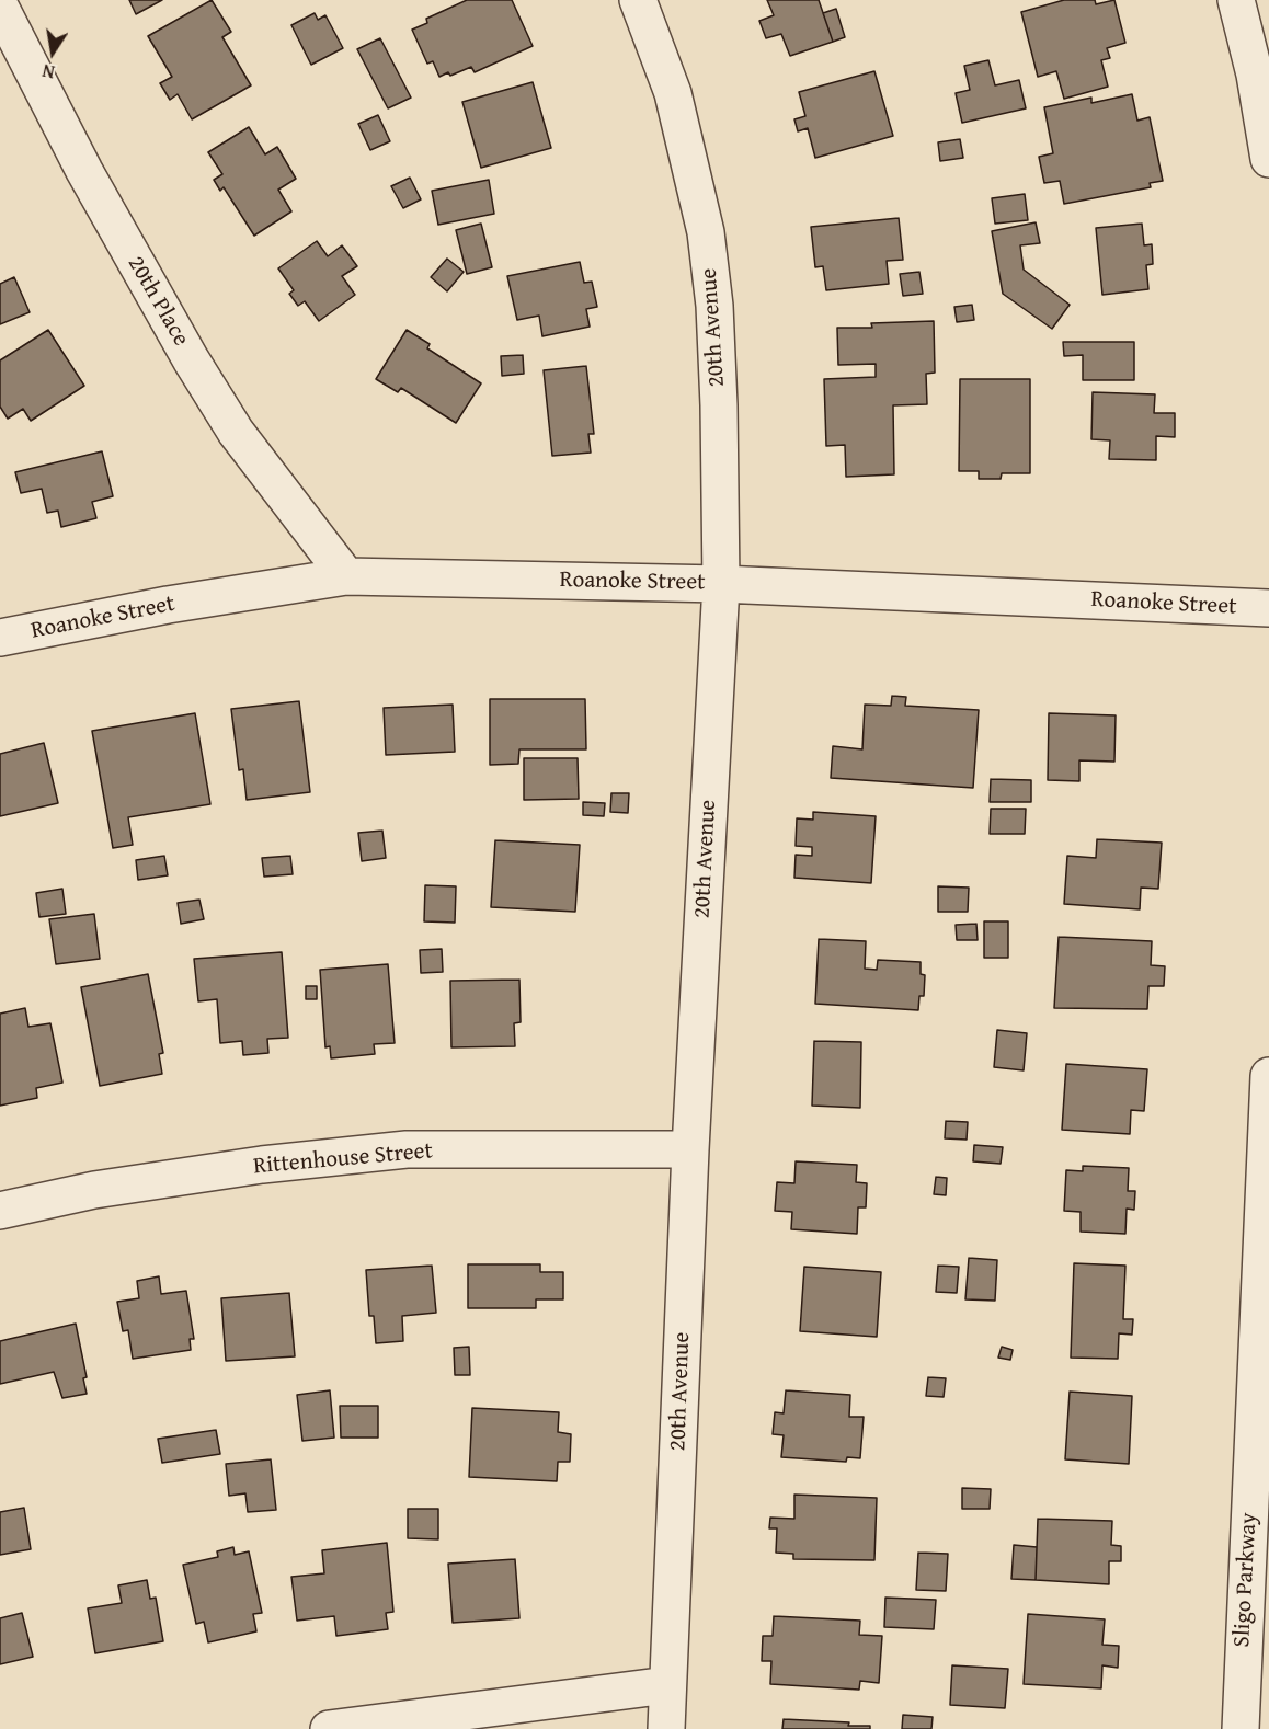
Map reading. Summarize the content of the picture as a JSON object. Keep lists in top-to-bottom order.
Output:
{
  "streets": {
    "street": [
      "20th Place",
      "20th Avenue",
      "Roanoke Street",
      "Rittenhouse Street",
      "Sligo Parkway"
    ]
  },
  "crossings": [
    ["20th Place", "Roanoke Street"],
    ["20th Avenue", "Roanoke Street"],
    ["20th Avenue", "Rittenhouse Street"]
  ],
  "north": "bottom"
}
